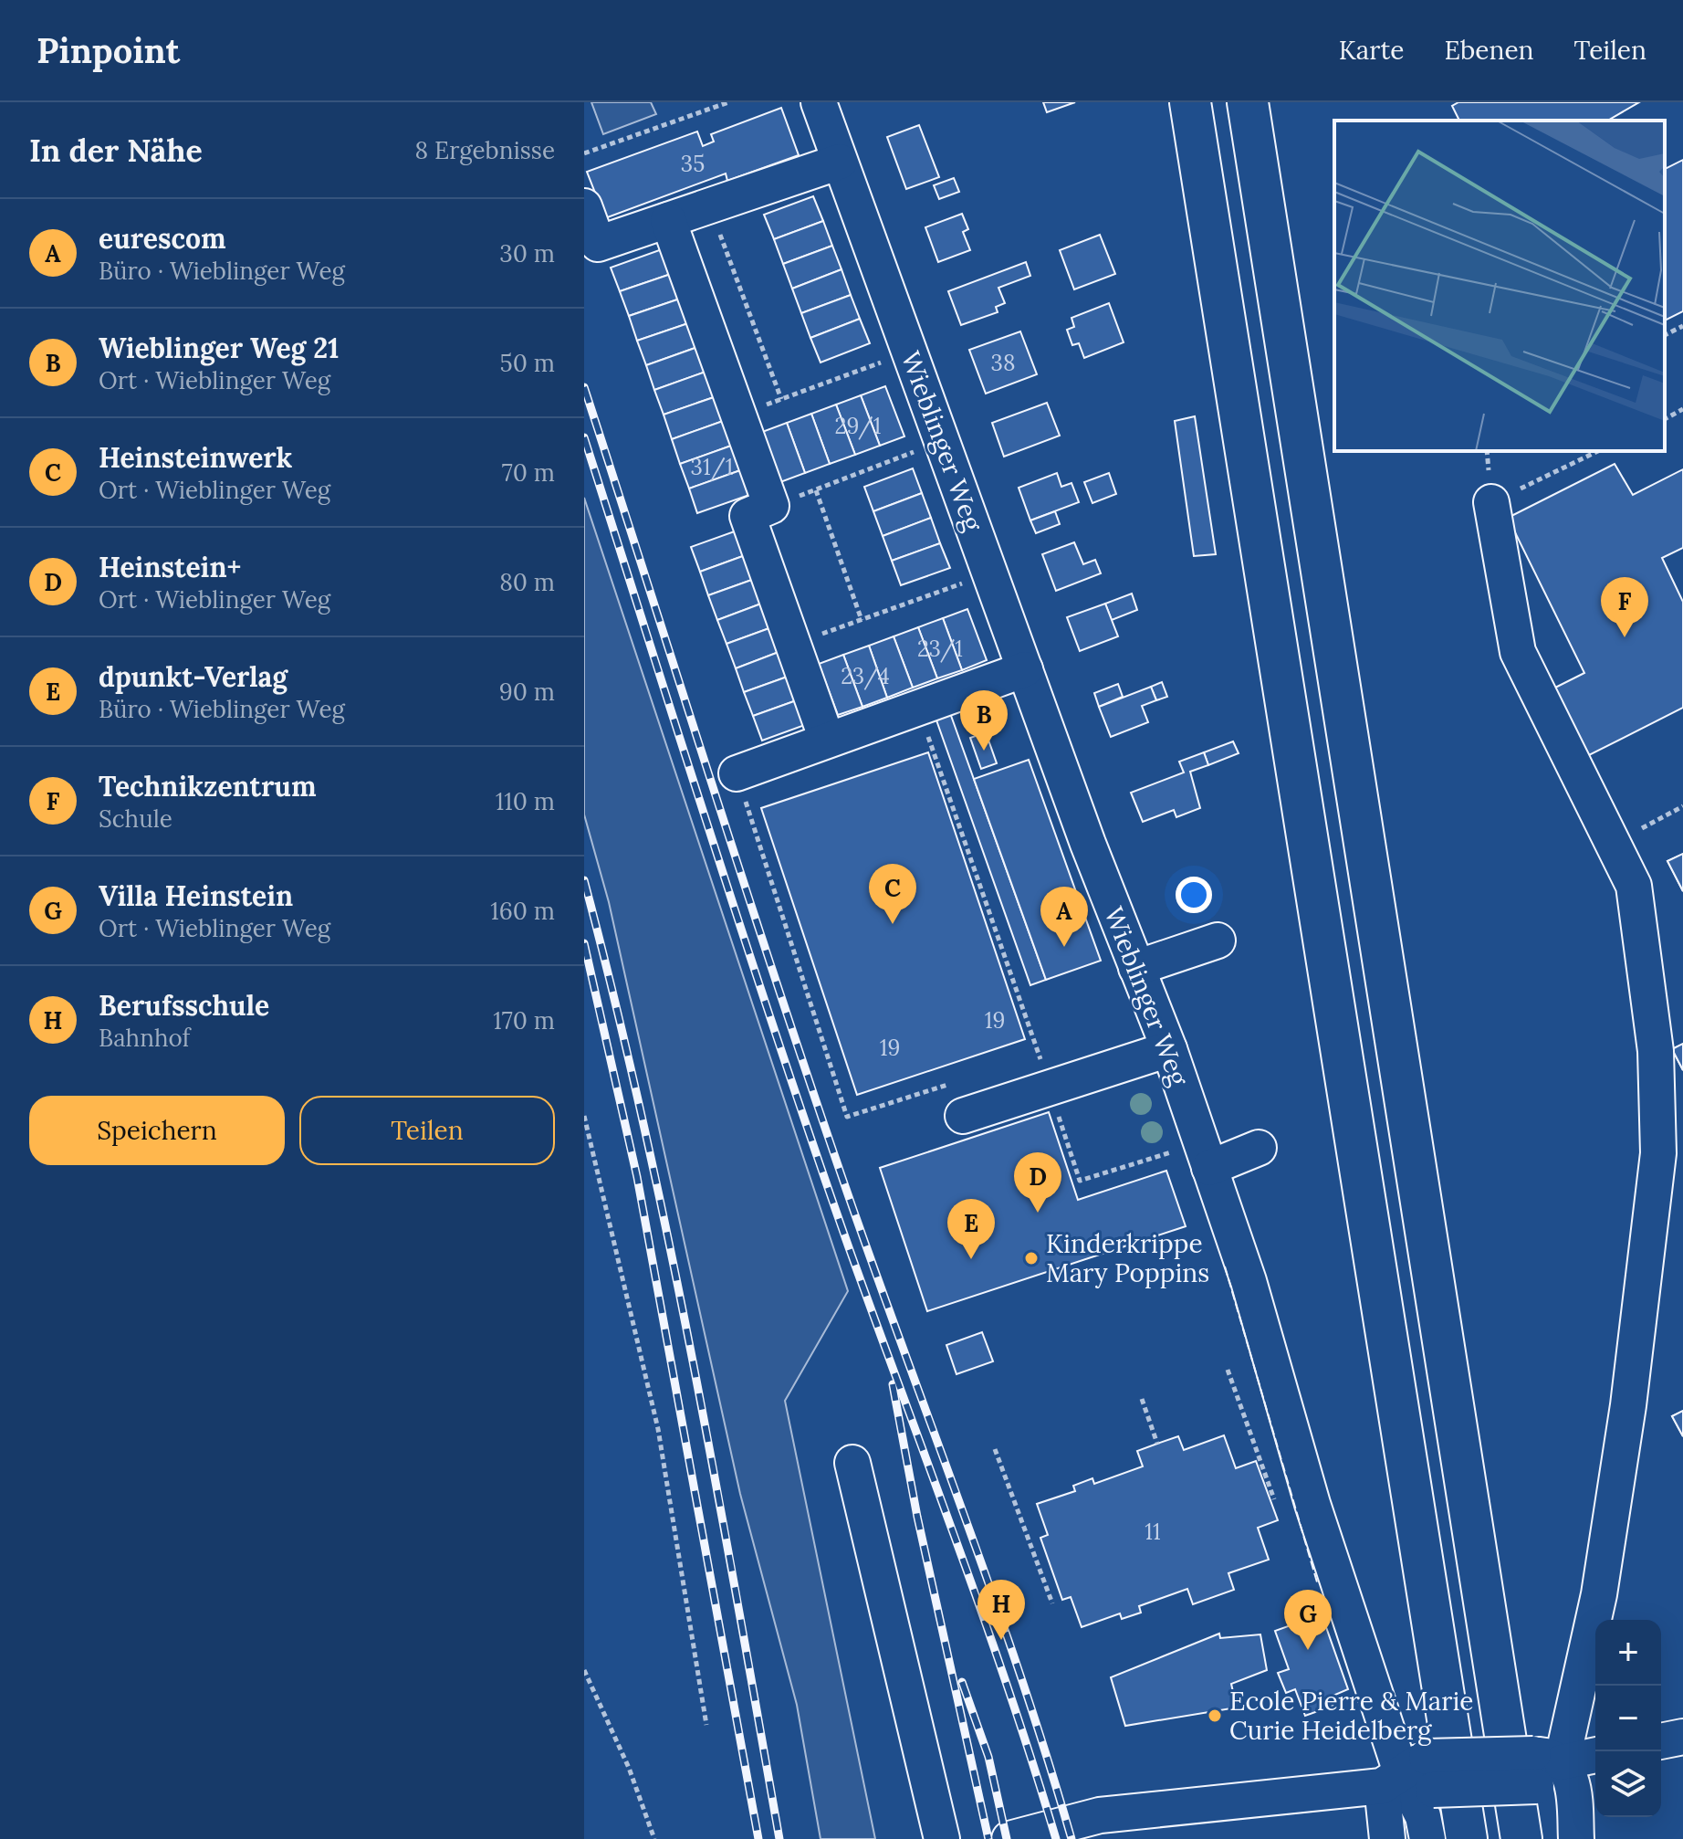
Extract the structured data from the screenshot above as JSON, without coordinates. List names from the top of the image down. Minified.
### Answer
{"streets":{"street":["Wieblinger Weg"]},"places":["Kinderkrippe Mary Poppins","Ecole Pierre & Marie Curie Heidelberg"],"house_numbers":["35","38","29/1","31/1","23/1","23/4","19","19","11"],"page":{"header":"Pinpoint","nav":["Karte","Ebenen","Teilen"],"heading":["In der Nähe","8 Ergebnisse"],"list":[{"mark":"A","name":"eurescom","note":"Büro · Wieblinger Weg","value":"30 m"},{"mark":"B","name":"Wieblinger Weg 21","note":"Ort · Wieblinger Weg","value":"50 m"},{"mark":"C","name":"Heinsteinwerk","note":"Ort · Wieblinger Weg","value":"70 m"},{"mark":"D","name":"Heinstein+","note":"Ort · Wieblinger Weg","value":"80 m"},{"mark":"E","name":"dpunkt-Verlag","note":"Büro · Wieblinger Weg","value":"90 m"},{"mark":"F","name":"Technikzentrum","note":"Schule","value":"110 m"},{"mark":"G","name":"Villa Heinstein","note":"Ort · Wieblinger Weg","value":"160 m"},{"mark":"H","name":"Berufsschule","note":"Bahnhof","value":"170 m"}],"pins":["F","B","C","A","D","E","H","G"],"buttons":["Speichern","Teilen"],"map_buttons":["+","−"]}}
